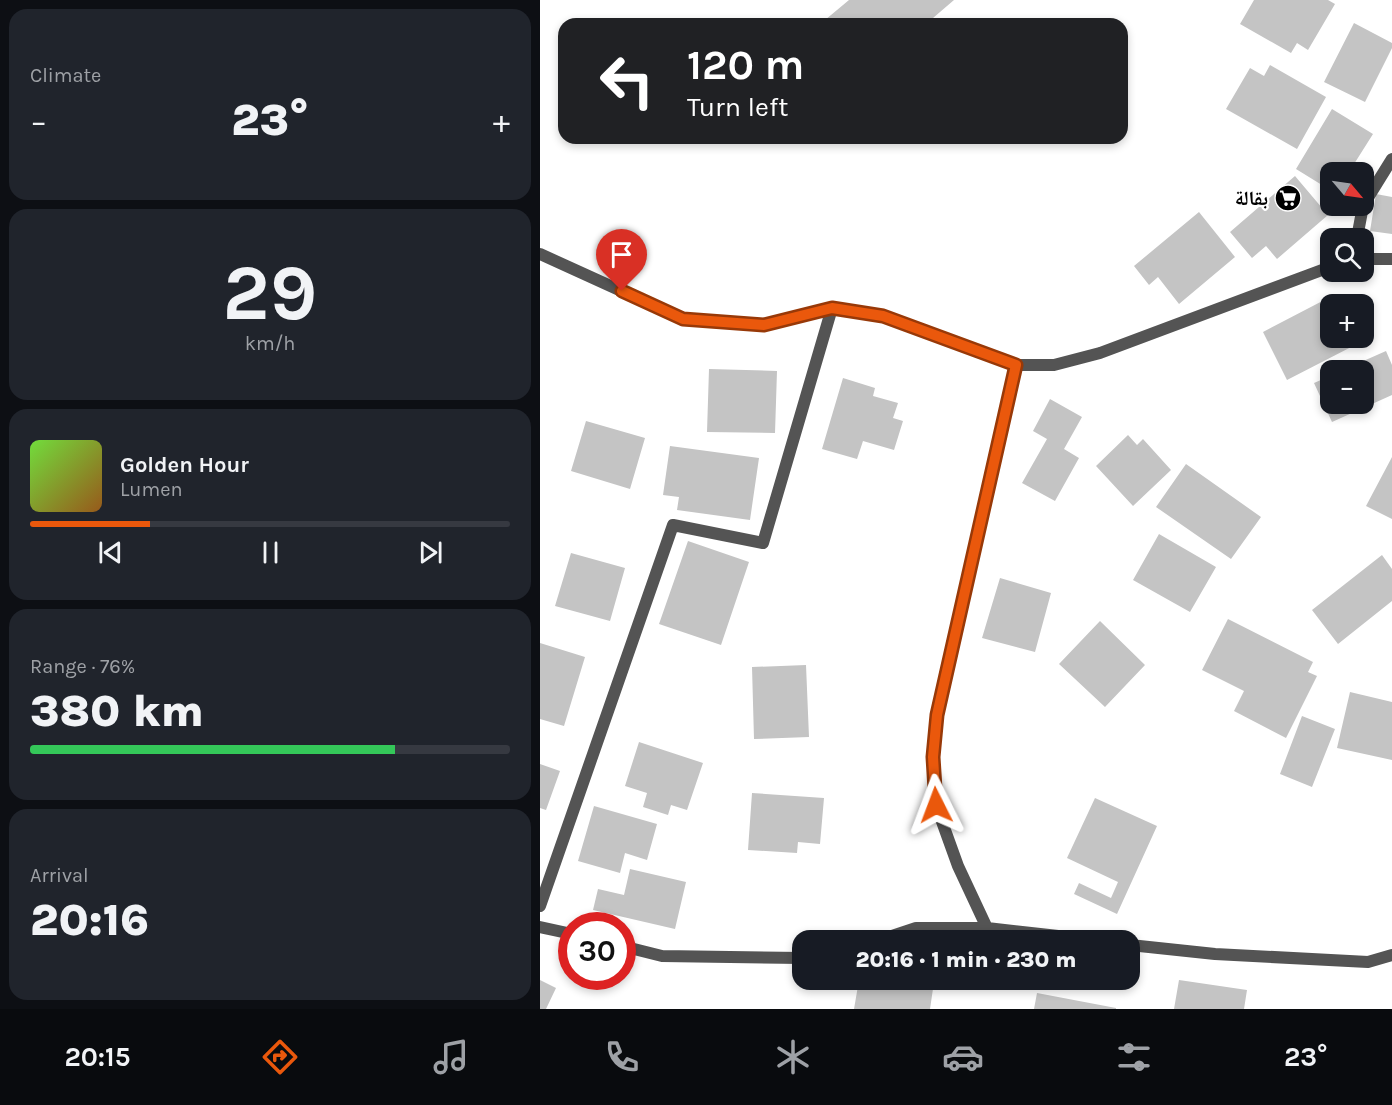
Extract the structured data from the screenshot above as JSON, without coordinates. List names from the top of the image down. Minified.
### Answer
{"places":{"supermarket":["بقالة"]},"north":"bottom right","page":{"tile":["Climate",["29","km/h"],["Range · 76%","380 km"],["Arrival","20:16"]],"turn":["120 m","Turn left"],"heat":["−","23°","+"],"map_buttons":["+","−"],"song":["Golden Hour","Lumen"],"limit":"30","trip":"20:16 · 1 min · 230 m","tabs":["20:15","23°"]}}
